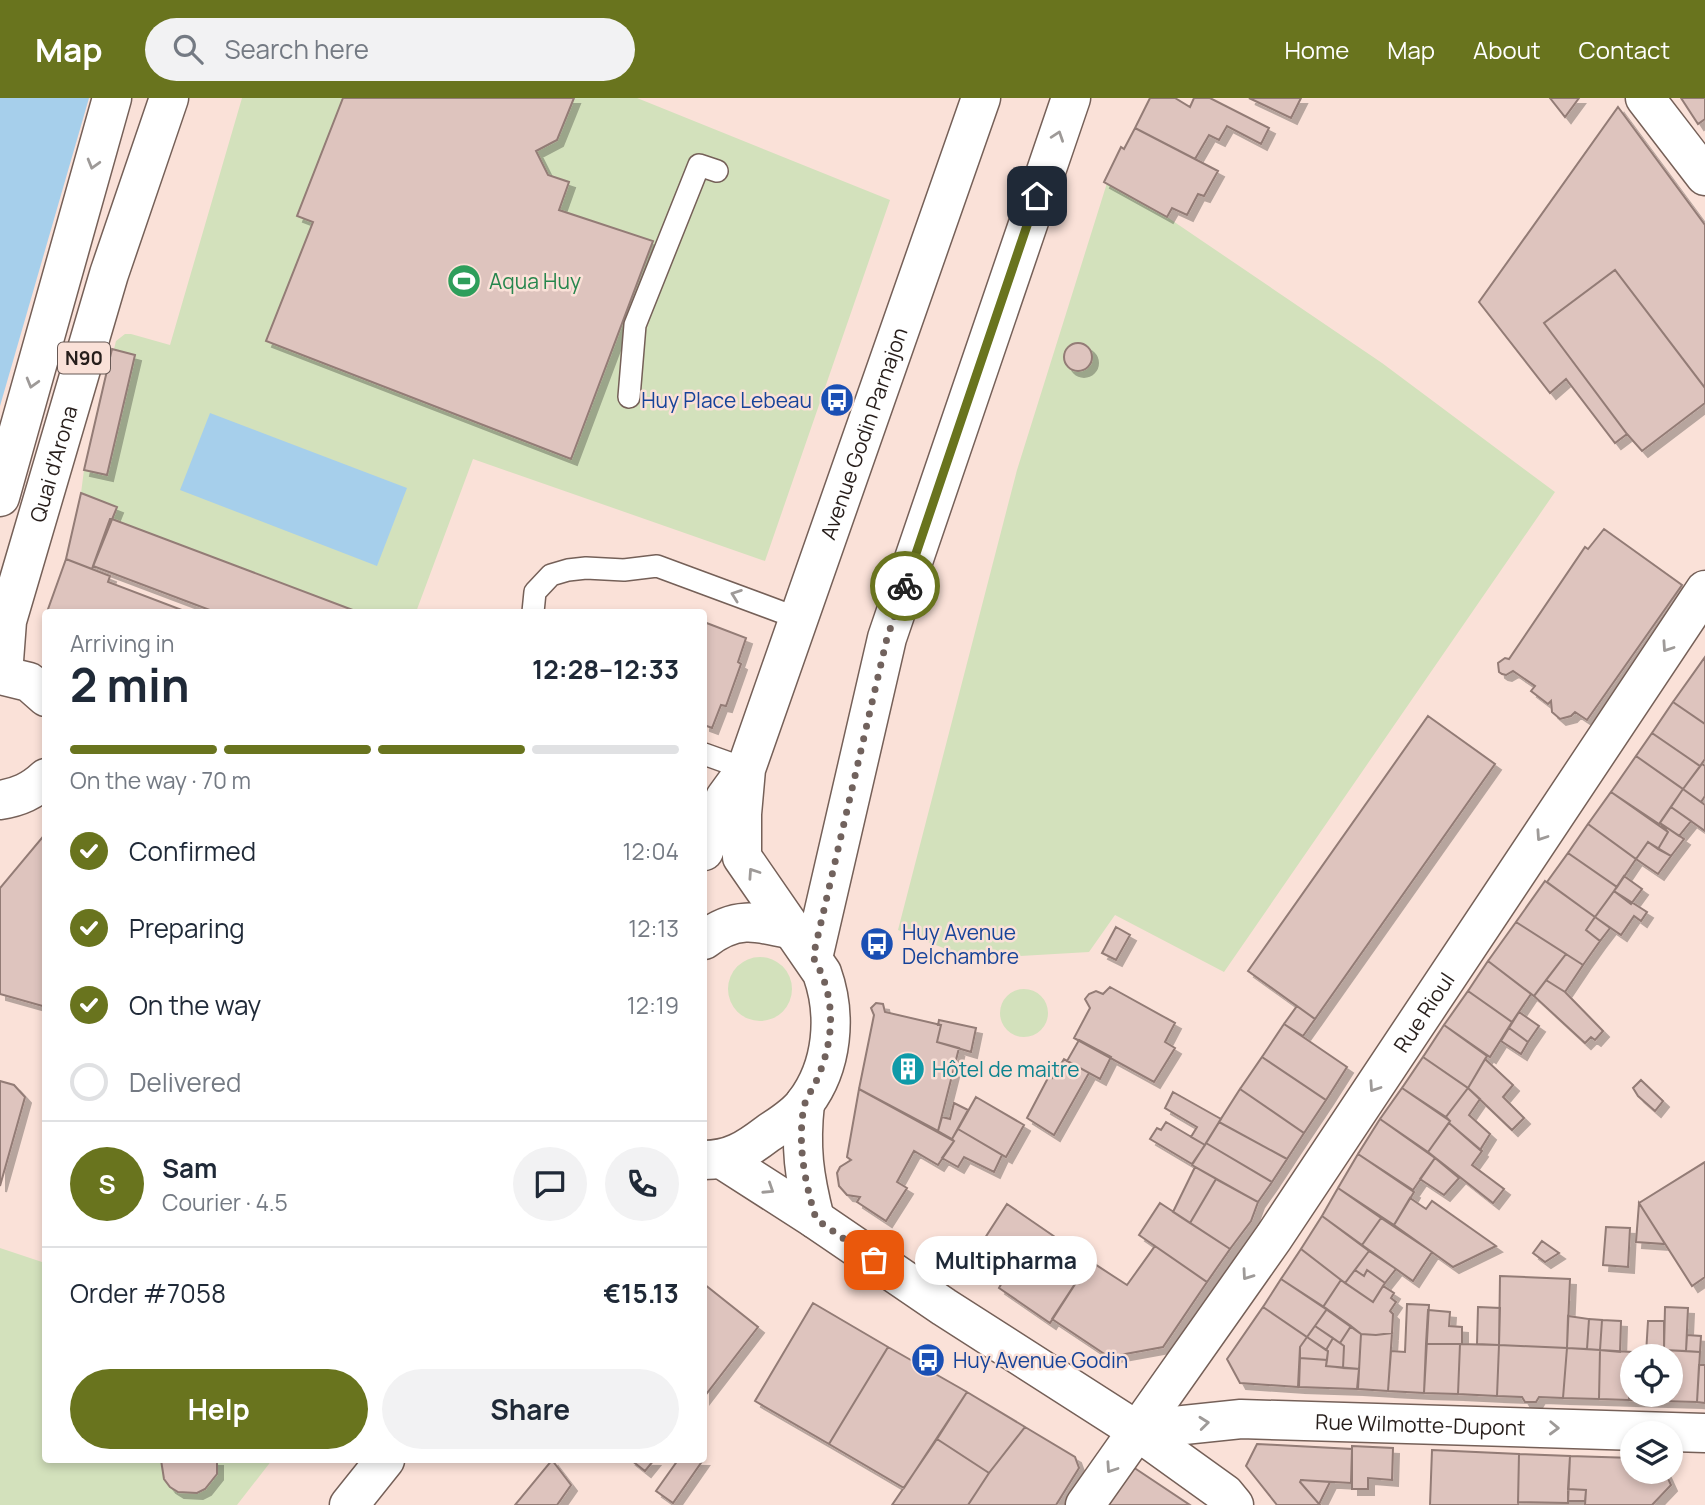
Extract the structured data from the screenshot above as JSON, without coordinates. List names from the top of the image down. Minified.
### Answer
{"streets":{"street":["N90","Avenue Godin Parnajon","Quai d'Arona","Rue Rioul","Rue Wilmotte-Dupont"]},"crossings":[["N90","Quai d'Arona"],["Rue Rioul","Rue Wilmotte-Dupont"]],"one_way":["Rue Rioul","Rue Wilmotte-Dupont"],"places":{"sports":["Aqua Huy"],"bus stop":["Huy Place Lebeau","Huy Avenue Delchambre","Huy Avenue Godin"],"building":["Hôtel de maitre"],"other":["Multipharma"]},"page":{"header":"Map","search":"Search here","nav":["Home","Map","About","Contact"],"heading":["2 min","Arriving in","12:28–12:33"],"panel":["Sam","Courier · 4.5","Order #7058","€15.13"],"bar":"On the way · 70 m","list":[["Confirmed","12:04"],["Preparing","12:13"],["On the way","12:19"],"Delivered"],"round":"S","bubble":"Multipharma","buttons":["Help","Share"]}}
